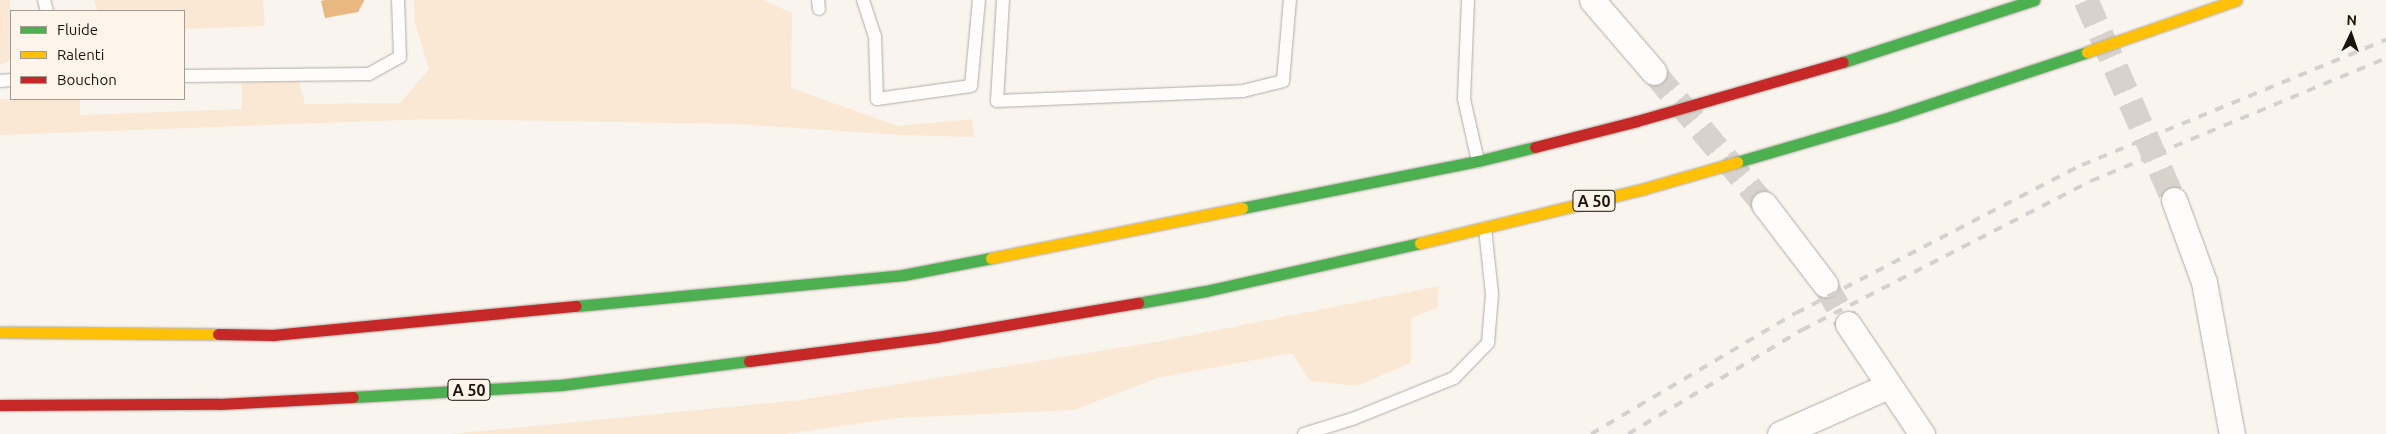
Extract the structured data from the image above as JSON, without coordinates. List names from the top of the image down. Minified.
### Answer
{"streets":{"highway":["A 50"]},"legend":["Fluide","Ralenti","Bouchon"],"north":"top"}
